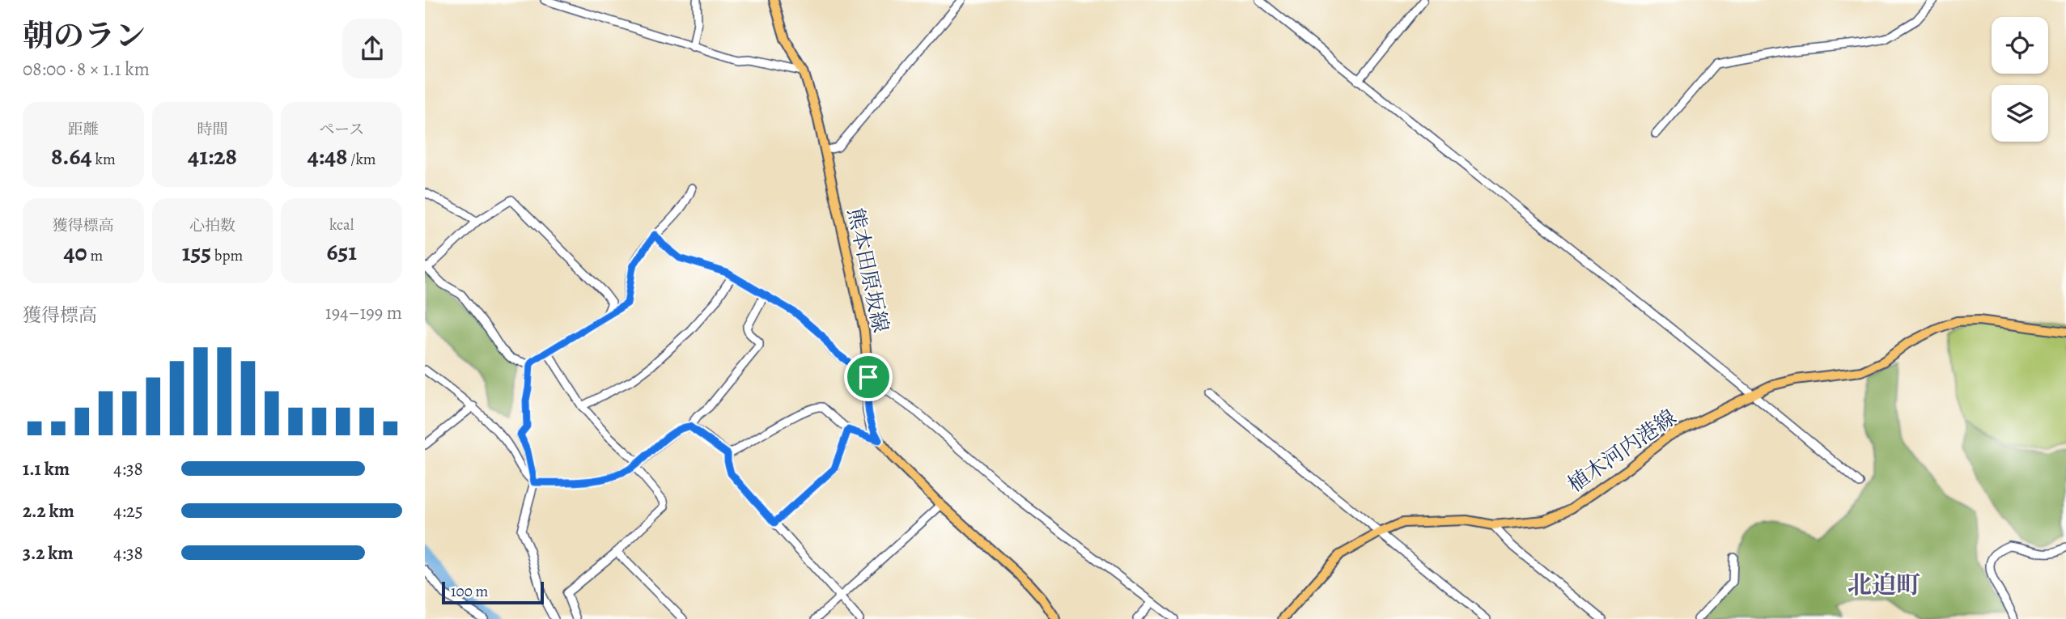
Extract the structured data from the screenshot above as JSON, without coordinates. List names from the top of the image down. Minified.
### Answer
{"streets":{"main road":["熊本田原坂線","植木河内港線"]},"districts":["北迫町"],"scale_bar":"100 m","page":{"heading":["朝のラン","08:00 · 8 × 1.1 km"],"stats":[["距離","8.64 km"],["時間","41:28"],["ペース","4:48 /km"],["獲得標高","40 m"],["心拍数","155 bpm"],["kcal","651"]],"chart":["獲得標高","194–199 m"],"list":[{"name":"1.1 km","note":"4:38"},{"name":"2.2 km","note":"4:25"},{"name":"3.2 km","note":"4:38"}],"scale":"100 m"}}
